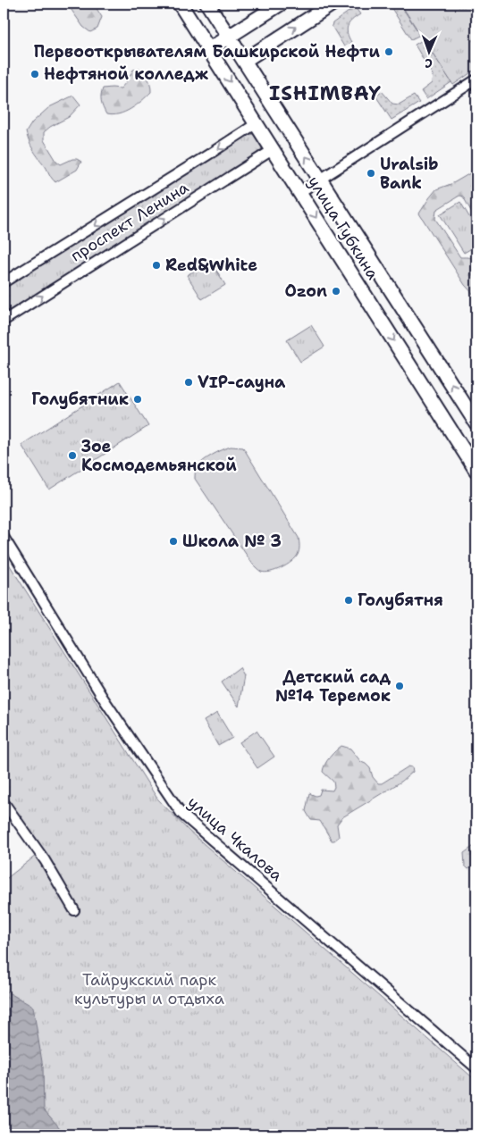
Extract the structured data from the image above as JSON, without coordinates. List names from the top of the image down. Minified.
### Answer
{"streets":{"main road":["улица Губкина"],"street":["проспект Ленина","улица Чкалова"]},"crossings":[["проспект Ленина","улица Губкина"]],"districts":["ISHIMBAY"],"parks":["Тайрукский парк культуры и отдыха"],"places":["Первооткрывателям Башкирской Нефти","Нефтяной колледж","Uralsib Bank","Red&White","Ozon","VIP-сауна","Голубятник","Зое Космодемьянской","Школа № 3","Голубятня","Детский сад №14 Теремок"],"north":"bottom"}
